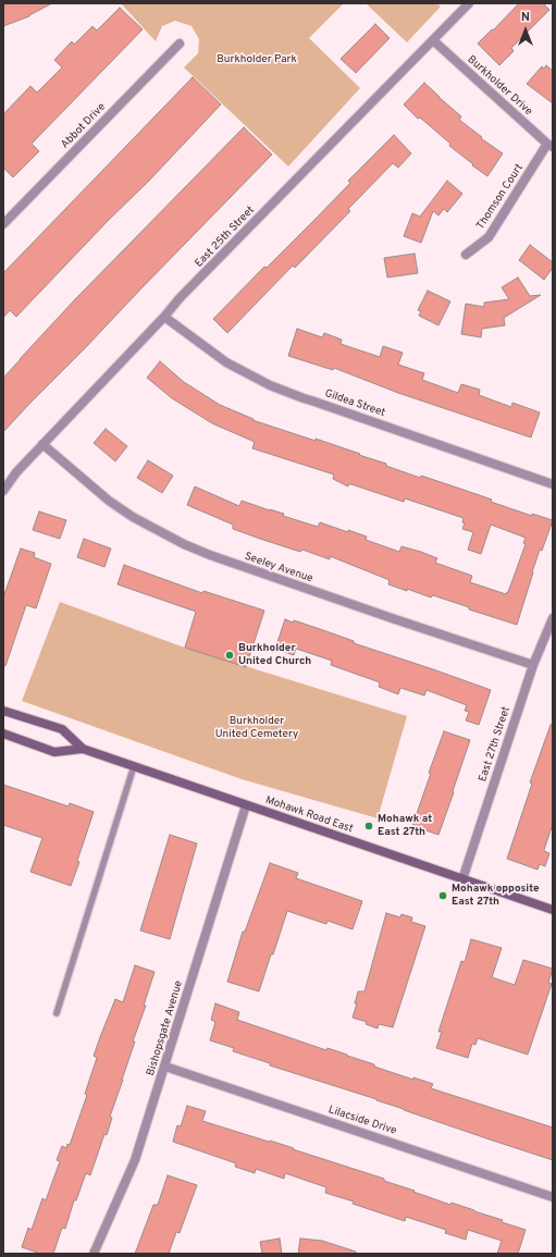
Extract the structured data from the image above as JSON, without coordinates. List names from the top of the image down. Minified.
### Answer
{"streets":{"main road":["Mohawk Road East"],"street":["Burkholder Drive","Abbot Drive","Thomson Court","East 25th Street","Gildea Street","Seeley Avenue","East 27th Street","Bishopsgate Avenue","Lilacside Drive"]},"crossings":[["Burkholder Drive","Thomson Court"],["Burkholder Drive","East 25th Street"],["East 25th Street","Gildea Street"],["East 25th Street","Seeley Avenue"],["Seeley Avenue","East 27th Street"],["East 27th Street","Mohawk Road East"],["Mohawk Road East","Bishopsgate Avenue"],["Bishopsgate Avenue","Lilacside Drive"]],"parks":["Burkholder Park","Burkholder United Cemetery"],"places":["Burkholder United Church","Mohawk at East 27th","Mohawk opposite East 27th"],"north":"top"}
